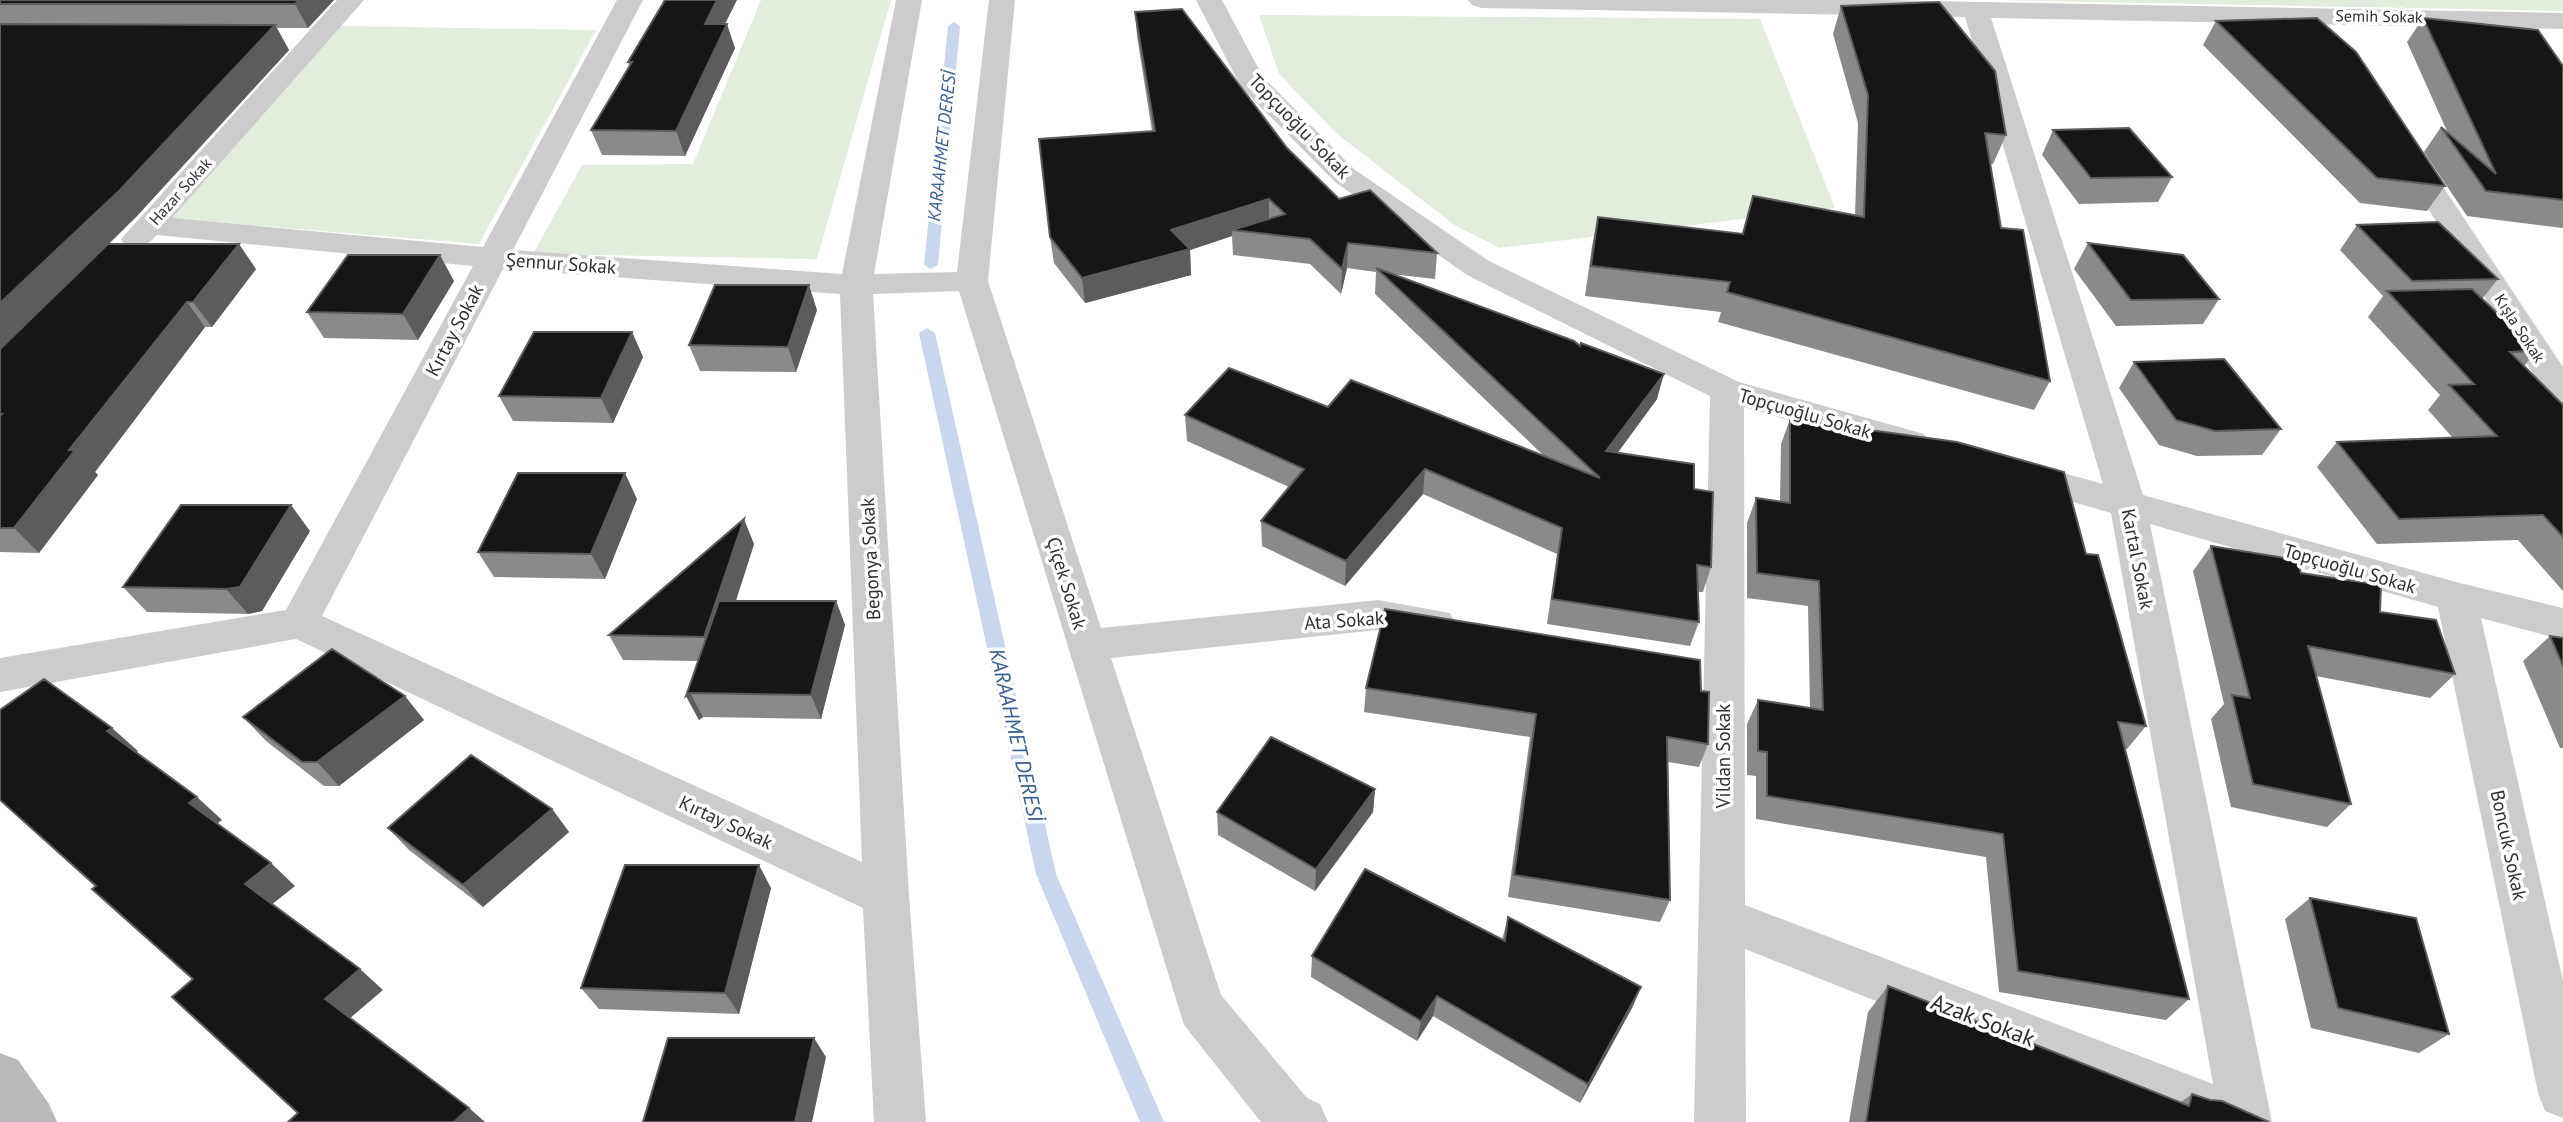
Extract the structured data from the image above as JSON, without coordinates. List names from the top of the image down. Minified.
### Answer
{"streets":{"street":["Semih Sokak","Topçuoğlu Sokak","Hazar Sokak","Şennur Sokak","Kışla Sokak","Kırtay Sokak","Begonya Sokak","Kartal Sokak","Çiçek Sokak","Ata Sokak","Vildan Sokak","Boncuk Sokak","Azak Sokak"]},"crossings":[["Semih Sokak","Kartal Sokak"],["Topçuoğlu Sokak","Kartal Sokak"],["Topçuoğlu Sokak","Vildan Sokak"],["Topçuoğlu Sokak","Boncuk Sokak"],["Hazar Sokak","Şennur Sokak"],["Şennur Sokak","Kırtay Sokak"],["Şennur Sokak","Begonya Sokak"],["Şennur Sokak","Çiçek Sokak"],["Kırtay Sokak","Begonya Sokak"],["Kartal Sokak","Azak Sokak"],["Çiçek Sokak","Ata Sokak"],["Vildan Sokak","Azak Sokak"]],"water":["KARAAHMET DERESİ"]}
